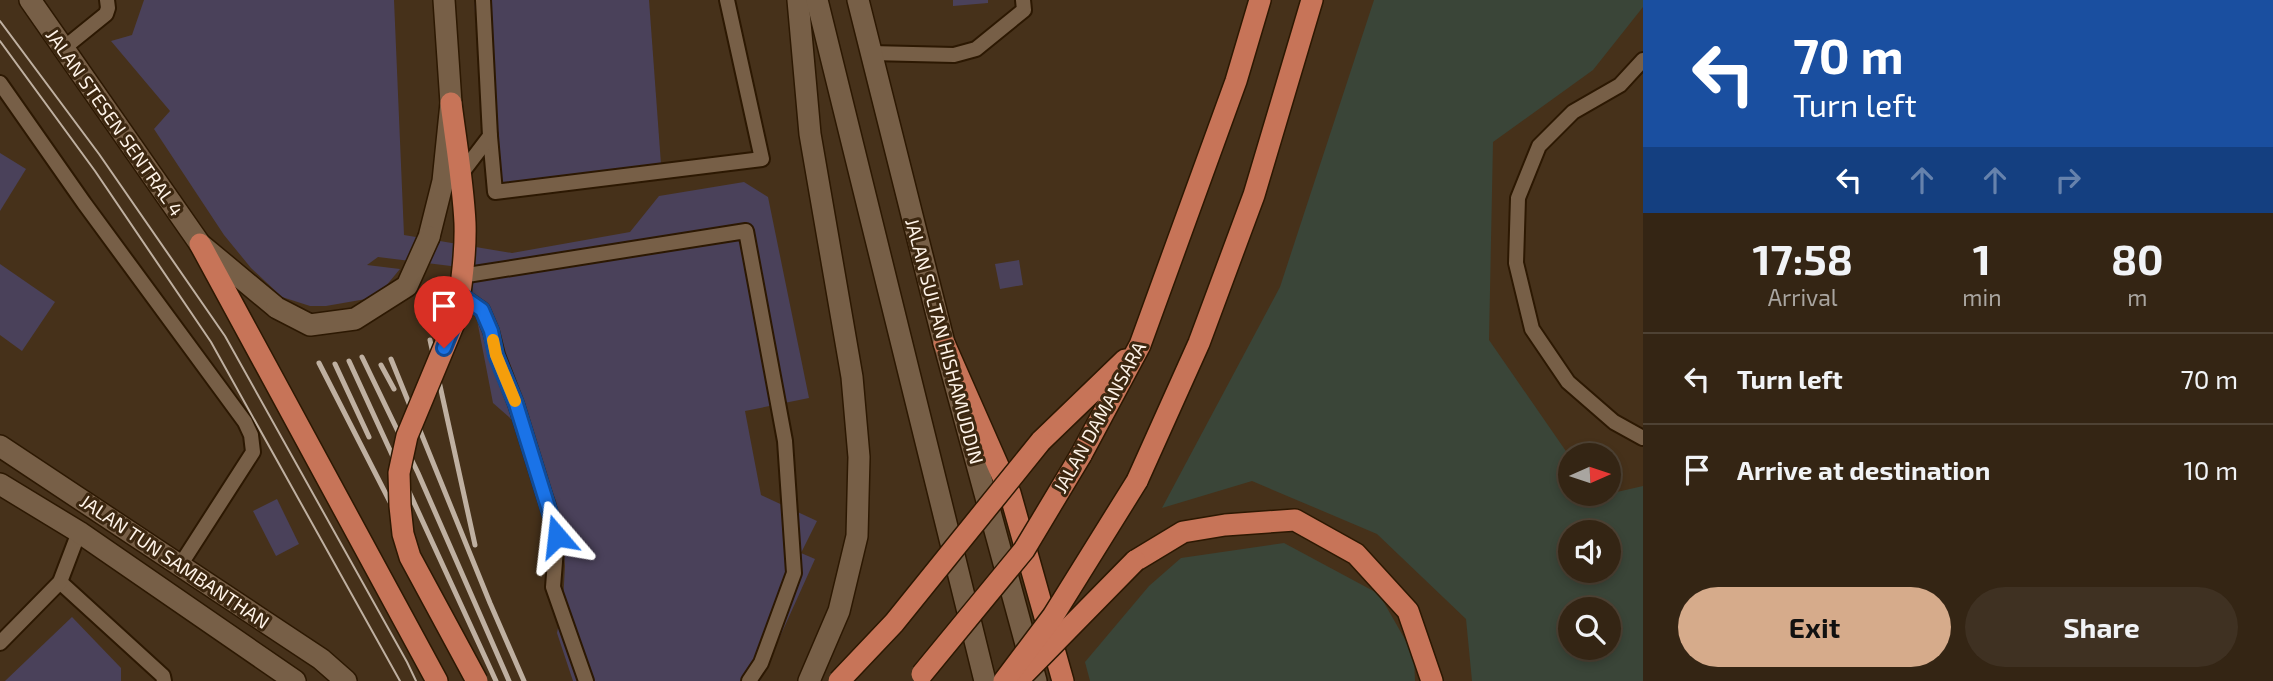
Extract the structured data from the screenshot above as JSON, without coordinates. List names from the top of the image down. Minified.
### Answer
{"streets":{"main road":["JALAN STESEN SENTRAL 4","JALAN SULTAN HISHAMUDDIN","JALAN DAMANSARA","JALAN TUN SAMBANTHAN"]},"north":"right","page":{"turn":["70 m","Turn left"],"eta":["17:58","Arrival","1","min","80","m"],"list":[{"name":"Turn left","value":"70 m"},{"name":"Arrive at destination","value":"10 m"}],"buttons":["Exit","Share"]}}
